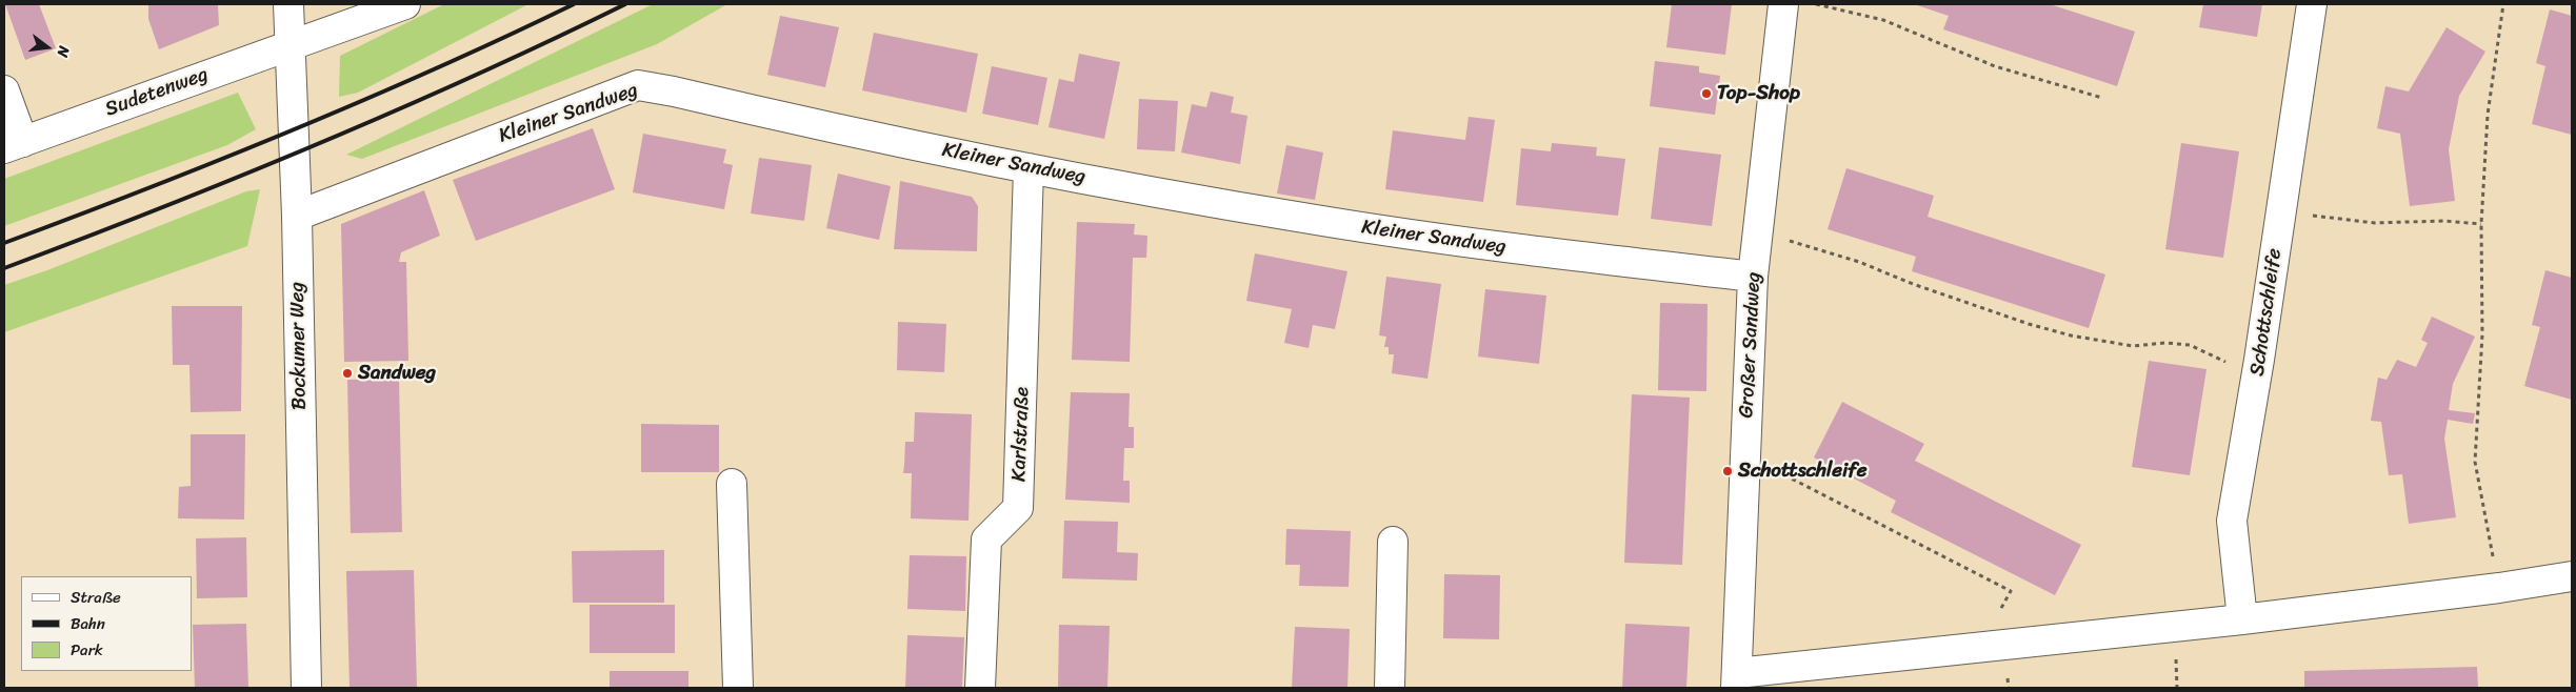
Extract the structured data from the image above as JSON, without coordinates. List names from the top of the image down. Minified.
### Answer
{"streets":{"street":["Sudetenweg","Kleiner Sandweg","Schottschleife","Großer Sandweg","Bockumer Weg","Karlstraße"]},"crossings":[["Sudetenweg","Bockumer Weg"],["Kleiner Sandweg","Großer Sandweg"],["Kleiner Sandweg","Bockumer Weg"],["Kleiner Sandweg","Karlstraße"]],"places":["Top-Shop","Sandweg","Schottschleife"],"legend":["Straße","Bahn","Park"],"north":"right"}
